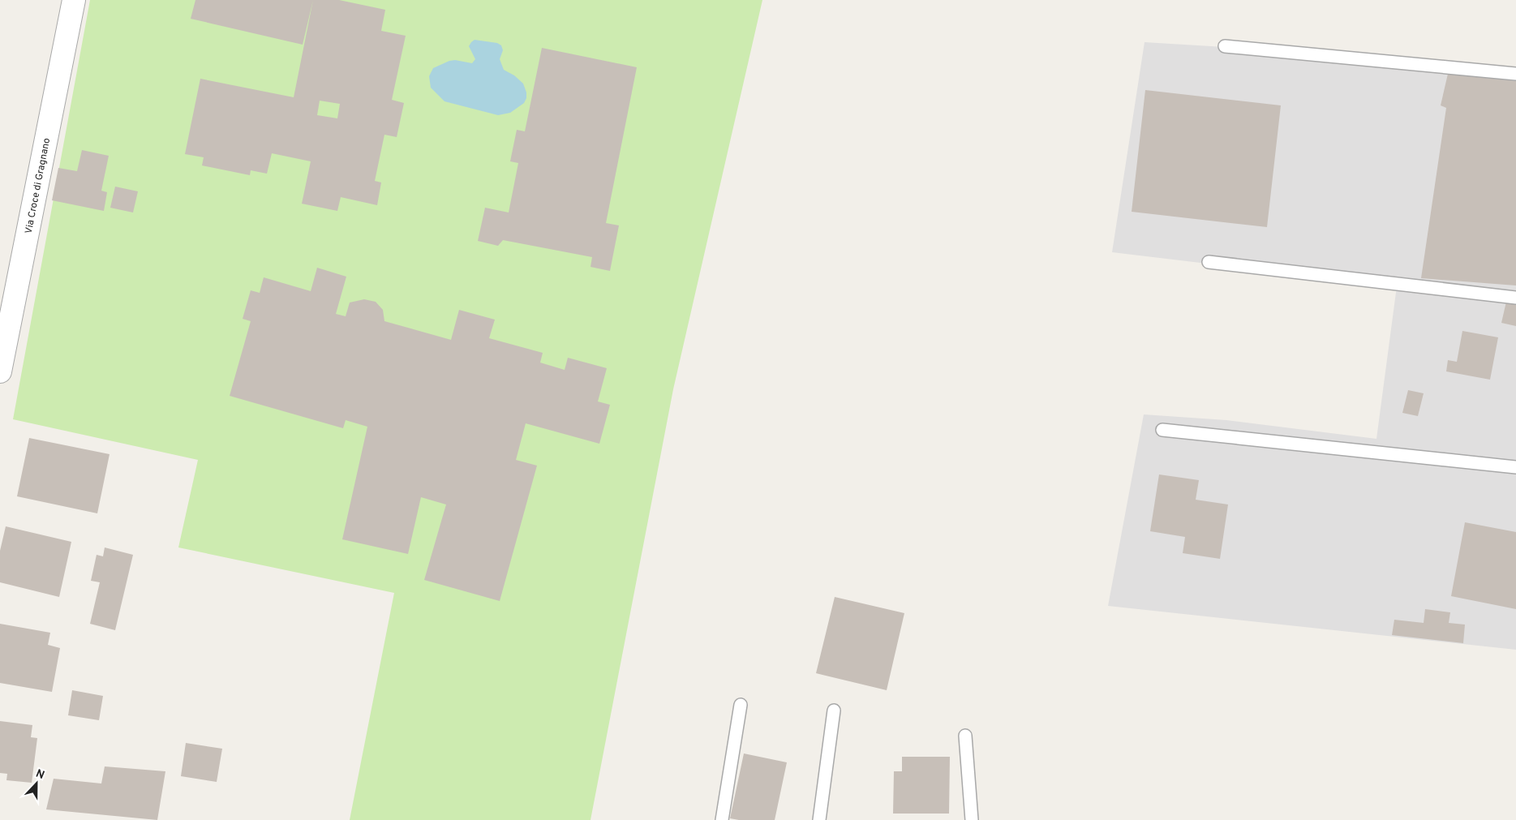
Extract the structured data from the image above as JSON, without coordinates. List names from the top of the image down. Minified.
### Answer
{"streets":{"street":["Via Croce di Gragnano"]},"north":"top"}
